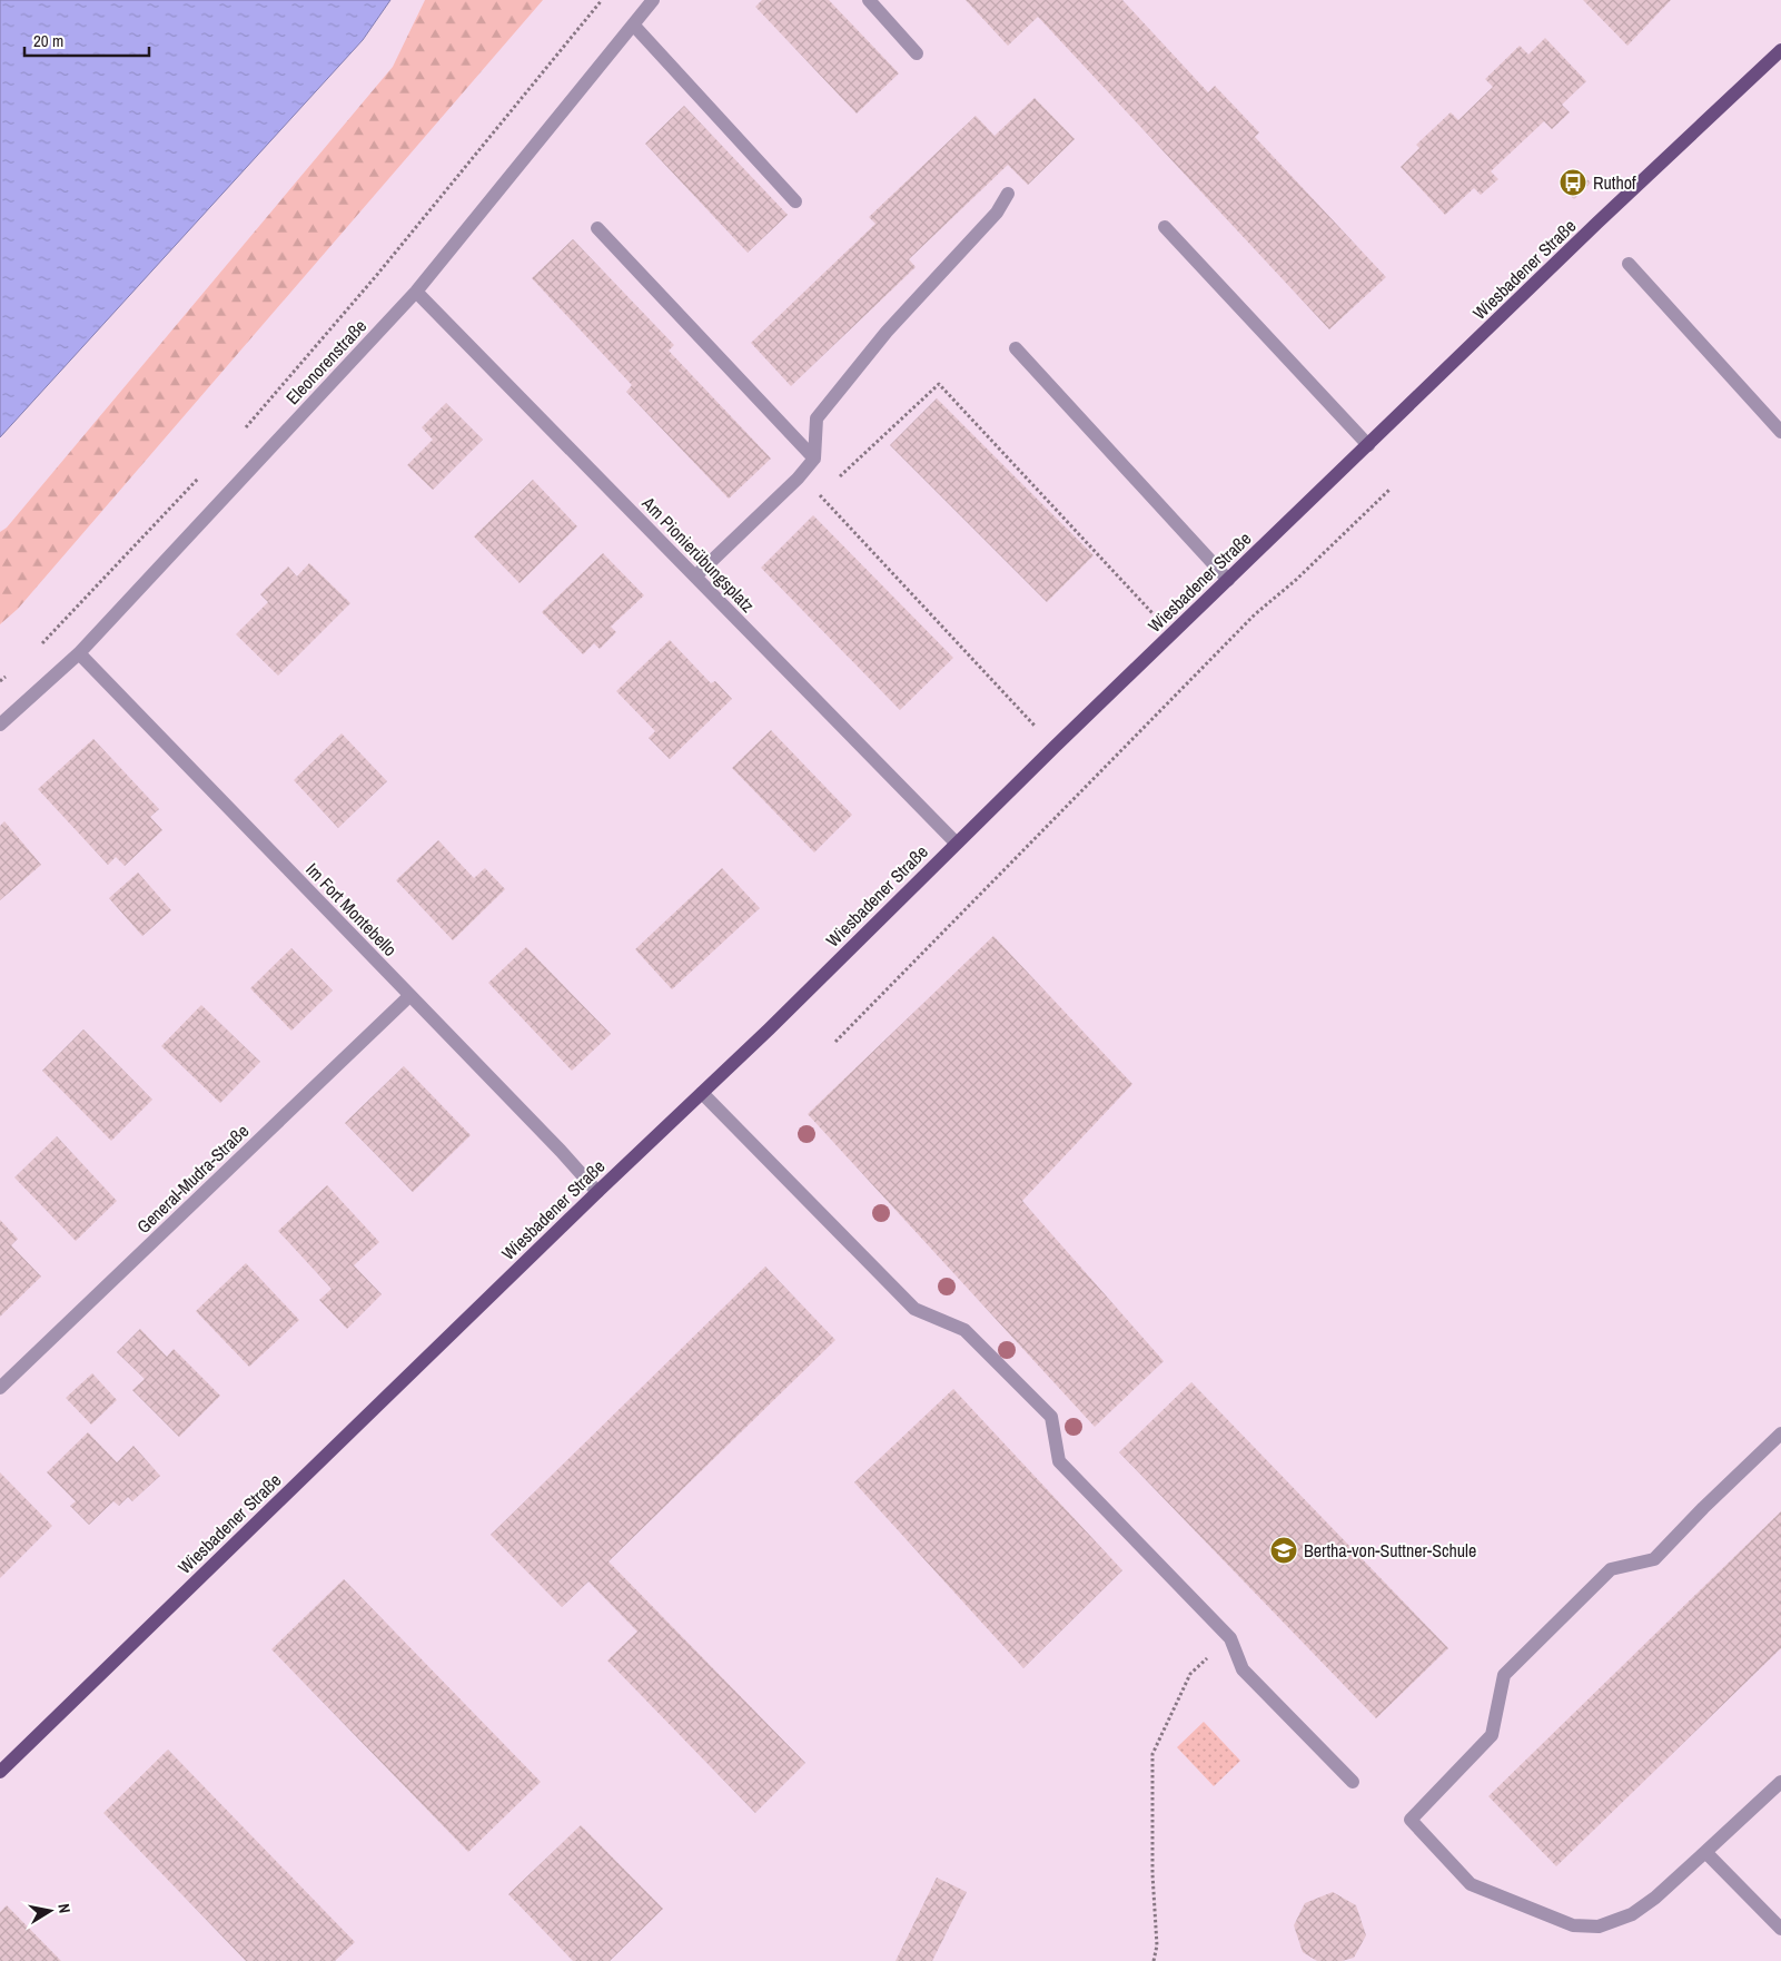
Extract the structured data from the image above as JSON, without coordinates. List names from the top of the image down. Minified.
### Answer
{"streets":{"main road":["Wiesbadener Straße"],"street":["Eleonorenstraße","Am Pionierübungsplatz","Im Fort Montebello","General-Mudra-Straße"]},"crossings":[["Wiesbadener Straße","Am Pionierübungsplatz"],["Wiesbadener Straße","Im Fort Montebello"],["Eleonorenstraße","Am Pionierübungsplatz"],["Eleonorenstraße","Im Fort Montebello"],["Im Fort Montebello","General-Mudra-Straße"]],"places":{"bus stop":["Ruthof"],"school or university":["Bertha-von-Suttner-Schule"]},"scale_bar":"20 m","north":"right"}
